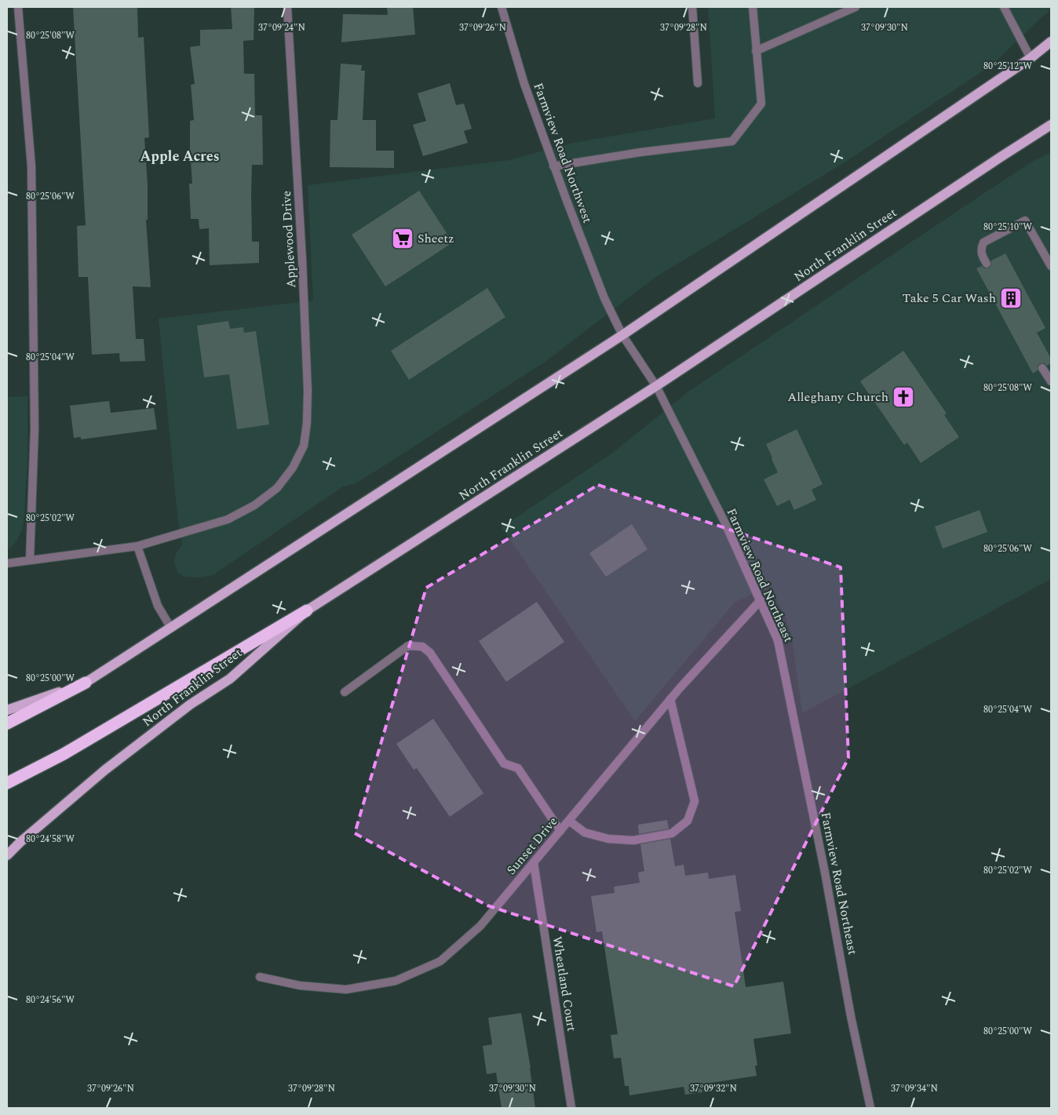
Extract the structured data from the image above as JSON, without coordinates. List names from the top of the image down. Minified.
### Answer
{"streets":{"main road":["North Franklin Street"],"street":["Farmview Road Northwest","Applewood Drive","Farmview Road Northeast","Sunset Drive","Wheatland Court"]},"crossings":[["Farmview Road Northwest","North Franklin Street"],["Farmview Road Northwest","Farmview Road Northeast"],["North Franklin Street","Farmview Road Northeast"],["Farmview Road Northeast","Sunset Drive"],["Sunset Drive","Wheatland Court"]],"districts":["Apple Acres"],"places":{"supermarket":["Sheetz"],"building":["Take 5 Car Wash"],"church":["Alleghany Church"]},"coordinates":["37°09'26\"N","37°09'28\"N","37°09'30\"N","37°09'24\"N","80°25'08\"W","80°25'12\"W","80°25'06\"W","80°25'10\"W","80°25'04\"W","80°25'02\"W","80°25'00\"W","80°24'58\"W","80°24'56\"W","37°09'32\"N","37°09'34\"N"]}
